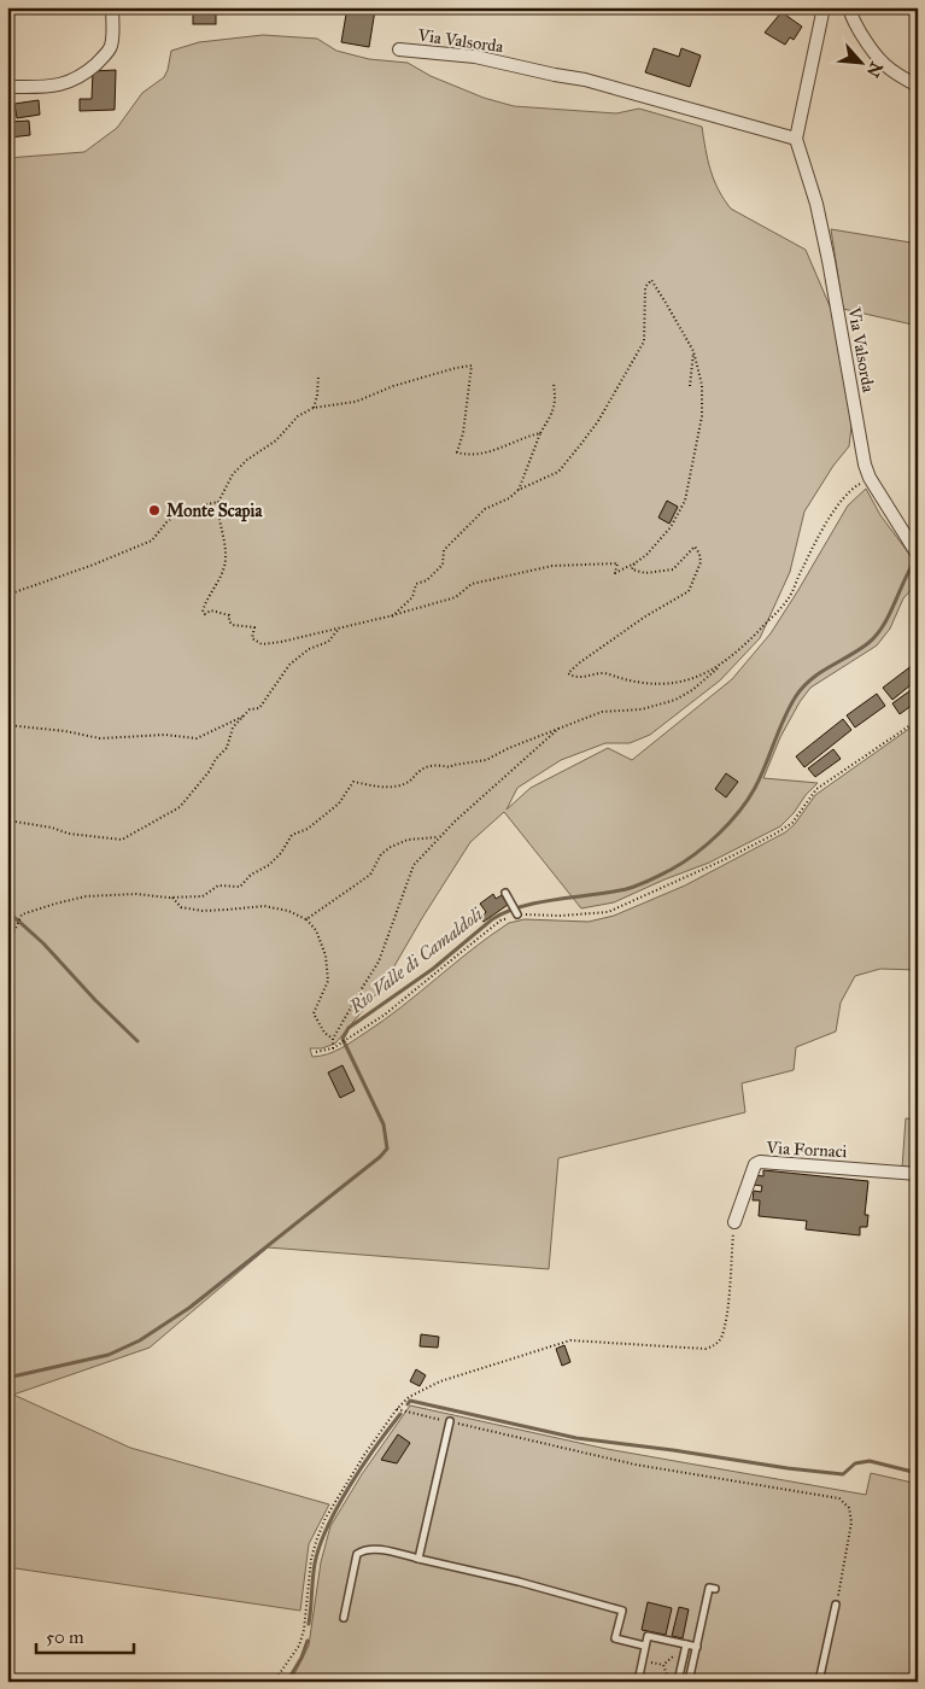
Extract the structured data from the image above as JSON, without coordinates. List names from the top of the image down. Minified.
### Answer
{"streets":{"street":["Via Valsorda","Via Fornaci"]},"water":["Rio Valle di Camaldoli"],"places":["Monte Scapia"],"scale_bar":"50 m","north":"bottom right"}
